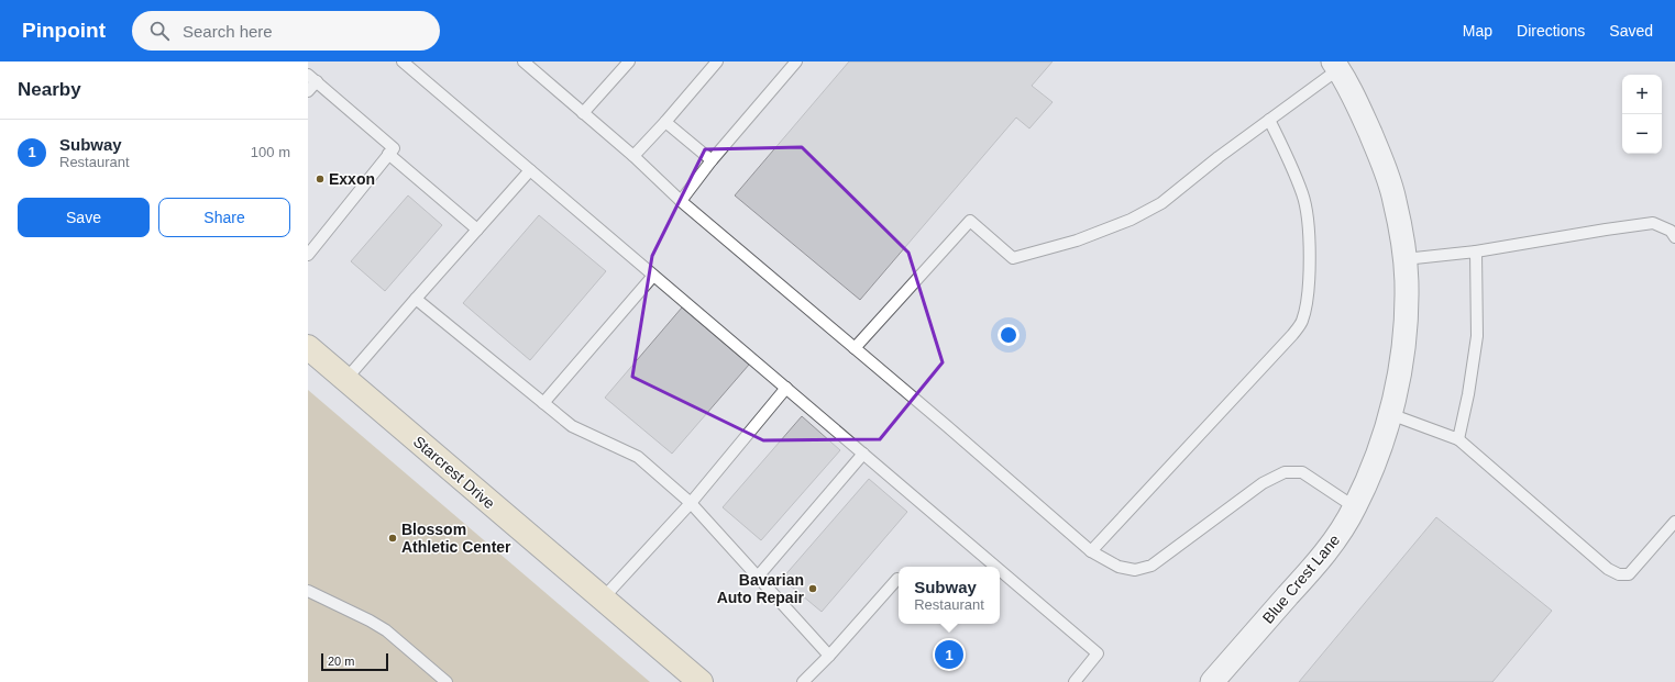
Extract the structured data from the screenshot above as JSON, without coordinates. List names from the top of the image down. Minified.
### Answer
{"streets":{"main road":["Starcrest Drive"],"street":["Blue Crest Lane"]},"places":["Exxon","Blossom Athletic Center","Bavarian Auto Repair"],"scale_bar":"20 m","page":{"header":"Pinpoint","search":"Search here","nav":["Map","Directions","Saved"],"heading":"Nearby","map_buttons":["+","−"],"list":[{"mark":"1","name":"Subway","note":"Restaurant","value":"100 m"}],"buttons":["Save","Share"],"popup":["Subway","Restaurant"],"pins":"1","scale":"20 m"}}
